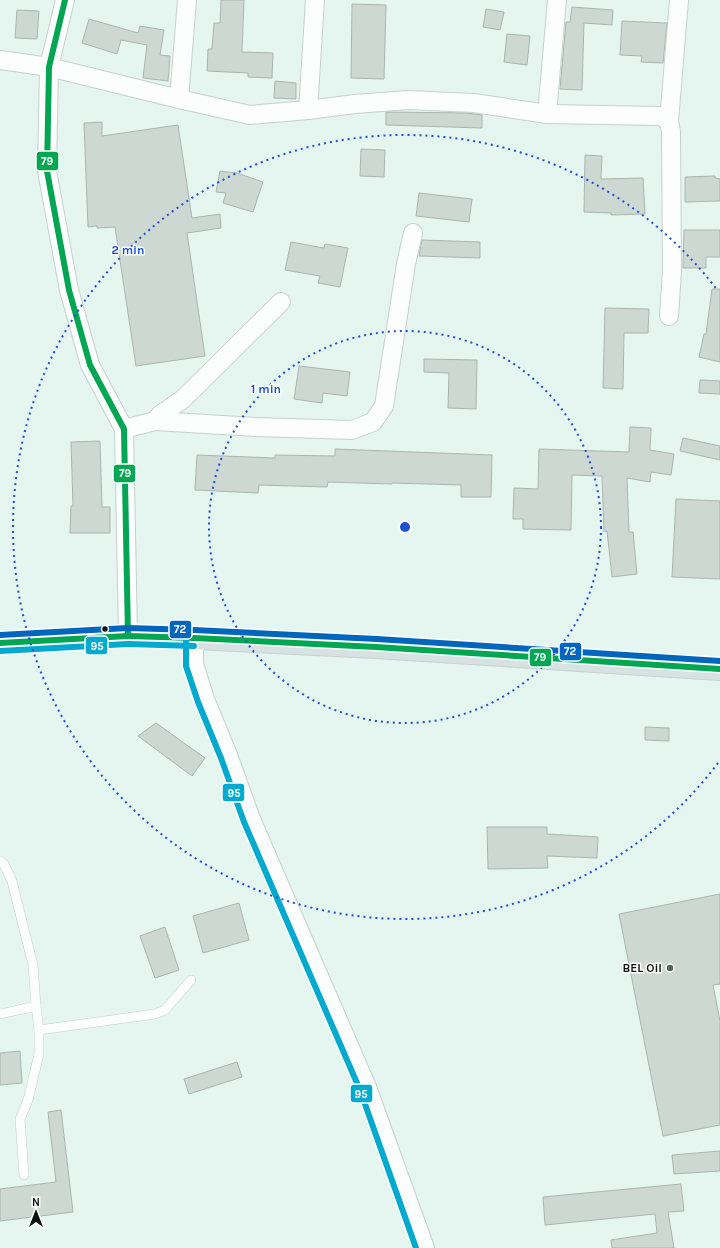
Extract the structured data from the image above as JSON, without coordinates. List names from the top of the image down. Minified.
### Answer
{"places":["BEL Oil"],"lines":["transit line 79","transit line 72","transit line 95"],"north":"top","rings":["2 min","1 min"]}
